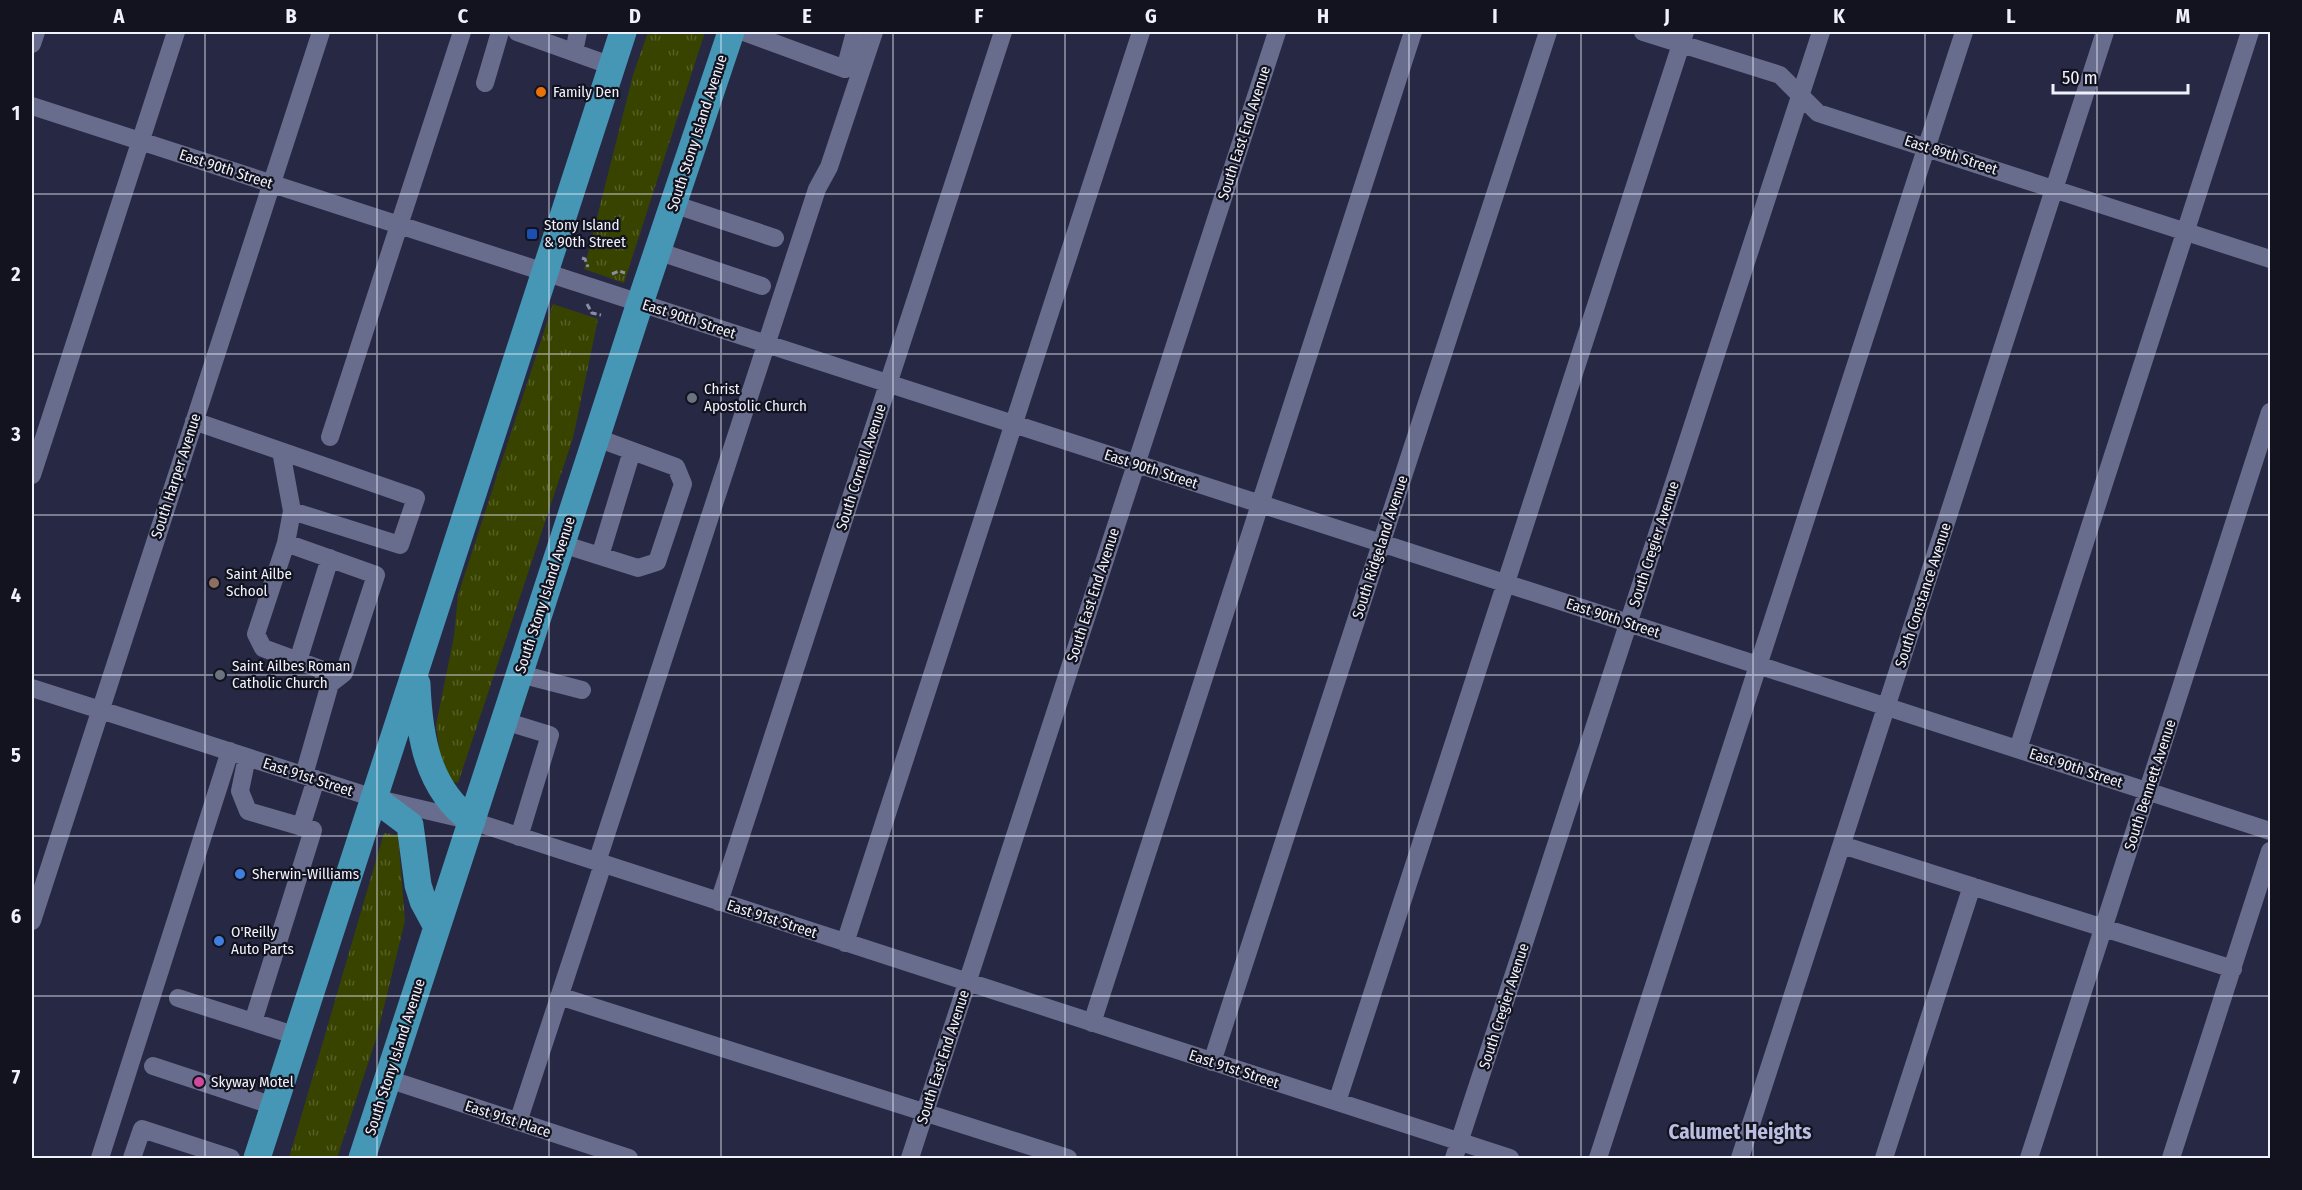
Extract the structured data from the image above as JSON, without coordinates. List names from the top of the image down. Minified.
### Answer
{"streets":{"highway":["South Stony Island Avenue"],"street":["South East End Avenue","East 89th Street","East 90th Street","South Cornell Avenue","South Harper Avenue","South Cregier Avenue","South Ridgeland Avenue","South Constance Avenue","East 91st Street","South Bennett Avenue","East 91st Place"]},"crossings":[["South Stony Island Avenue","East 90th Street"],["South Stony Island Avenue","East 91st Street"],["South Stony Island Avenue","East 91st Place"],["South East End Avenue","East 90th Street"],["South East End Avenue","East 91st Street"],["East 89th Street","South Cregier Avenue"],["East 89th Street","South Constance Avenue"],["East 90th Street","South Cornell Avenue"],["East 90th Street","South Harper Avenue"],["East 90th Street","South Cregier Avenue"],["East 90th Street","South Ridgeland Avenue"],["East 90th Street","South Constance Avenue"],["East 90th Street","South Bennett Avenue"],["South Cornell Avenue","East 91st Street"],["South Harper Avenue","East 91st Street"],["South Cregier Avenue","East 91st Street"],["South Ridgeland Avenue","East 91st Street"]],"districts":["Calumet Heights"],"places":{"other":["Family Den","Christ Apostolic Church","Saint Ailbe School","Saint Ailbes Roman Catholic Church","Sherwin-Williams","O'Reilly Auto Parts","Skyway Motel"],"transit":["Stony Island & 90th Street"]},"scale_bar":"50 m","grid":{"columns":["A","B","C","D","E","F","G","H","I","J","K","L","M"],"rows":["1","2","3","4","5","6","7"]}}
